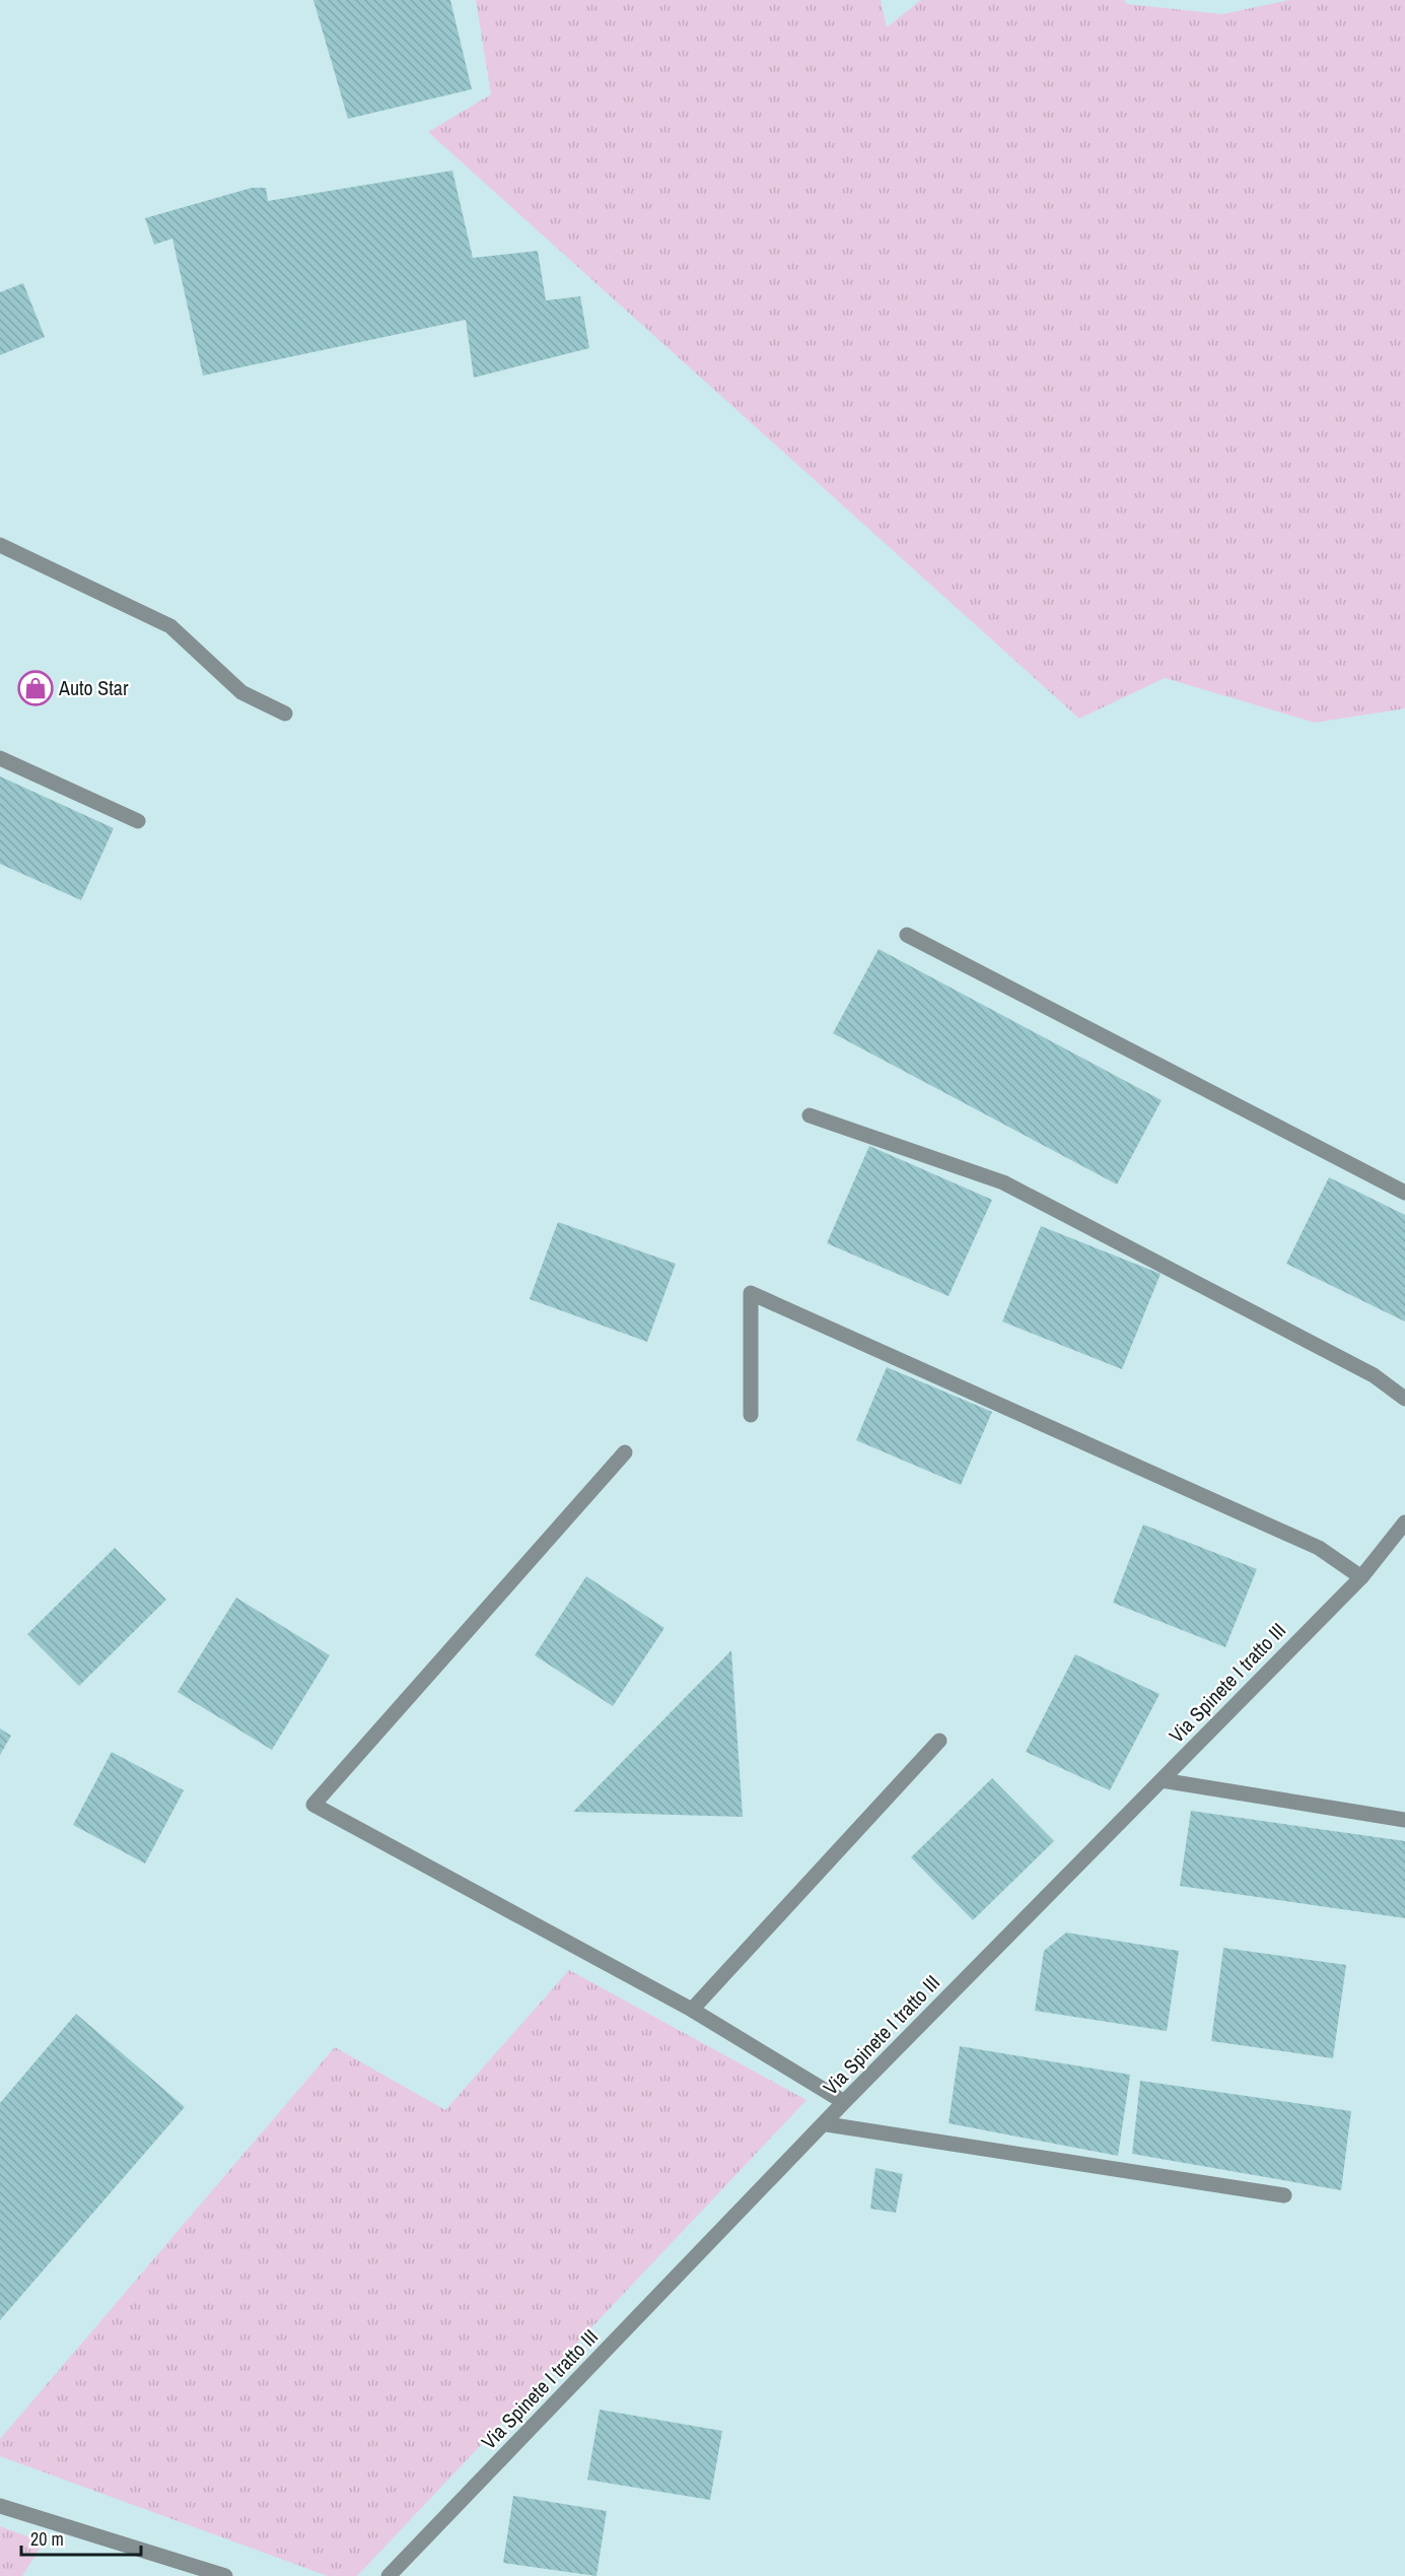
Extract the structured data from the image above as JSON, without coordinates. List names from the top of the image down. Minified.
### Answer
{"streets":{"street":["Via Spinete I tratto III"]},"places":{"shop":["Auto Star"]},"scale_bar":"20 m"}
